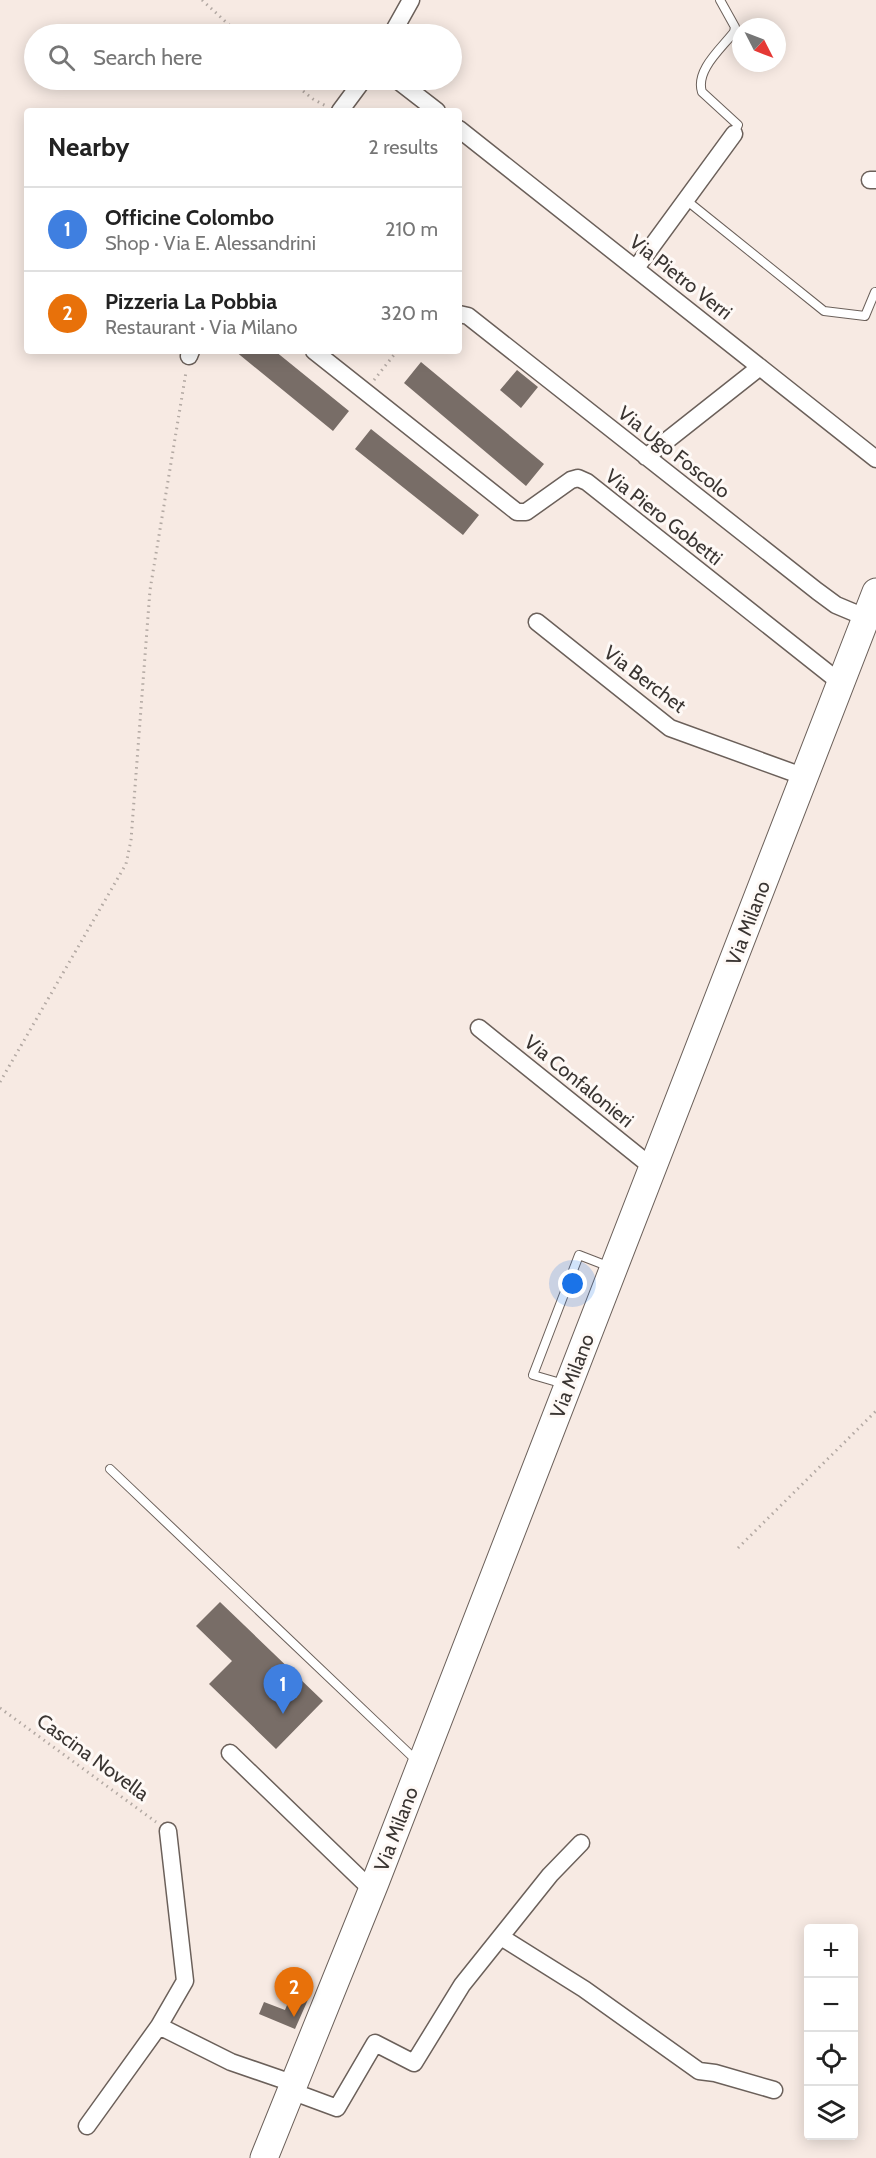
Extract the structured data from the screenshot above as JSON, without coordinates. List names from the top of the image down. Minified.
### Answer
{"streets":{"main road":["Via Milano"],"street":["Via Pietro Verri","Via Ugo Foscolo","Via Piero Gobetti","Via Berchet","Via Confalonieri"],"path":["Cascina Novella"]},"crossings":[["Via Ugo Foscolo","Via Milano"],["Via Piero Gobetti","Via Milano"],["Via Berchet","Via Milano"],["Via Milano","Via Confalonieri"]],"north":"bottom right","page":{"search":"Search here","heading":["Nearby","2 results"],"list":[{"mark":"1","name":"Officine Colombo","note":"Shop · Via E. Alessandrini","value":"210 m"},{"mark":"2","name":"Pizzeria La Pobbia","note":"Restaurant · Via Milano","value":"320 m"}],"pins":["1","2"],"map_buttons":["+","−"]}}
